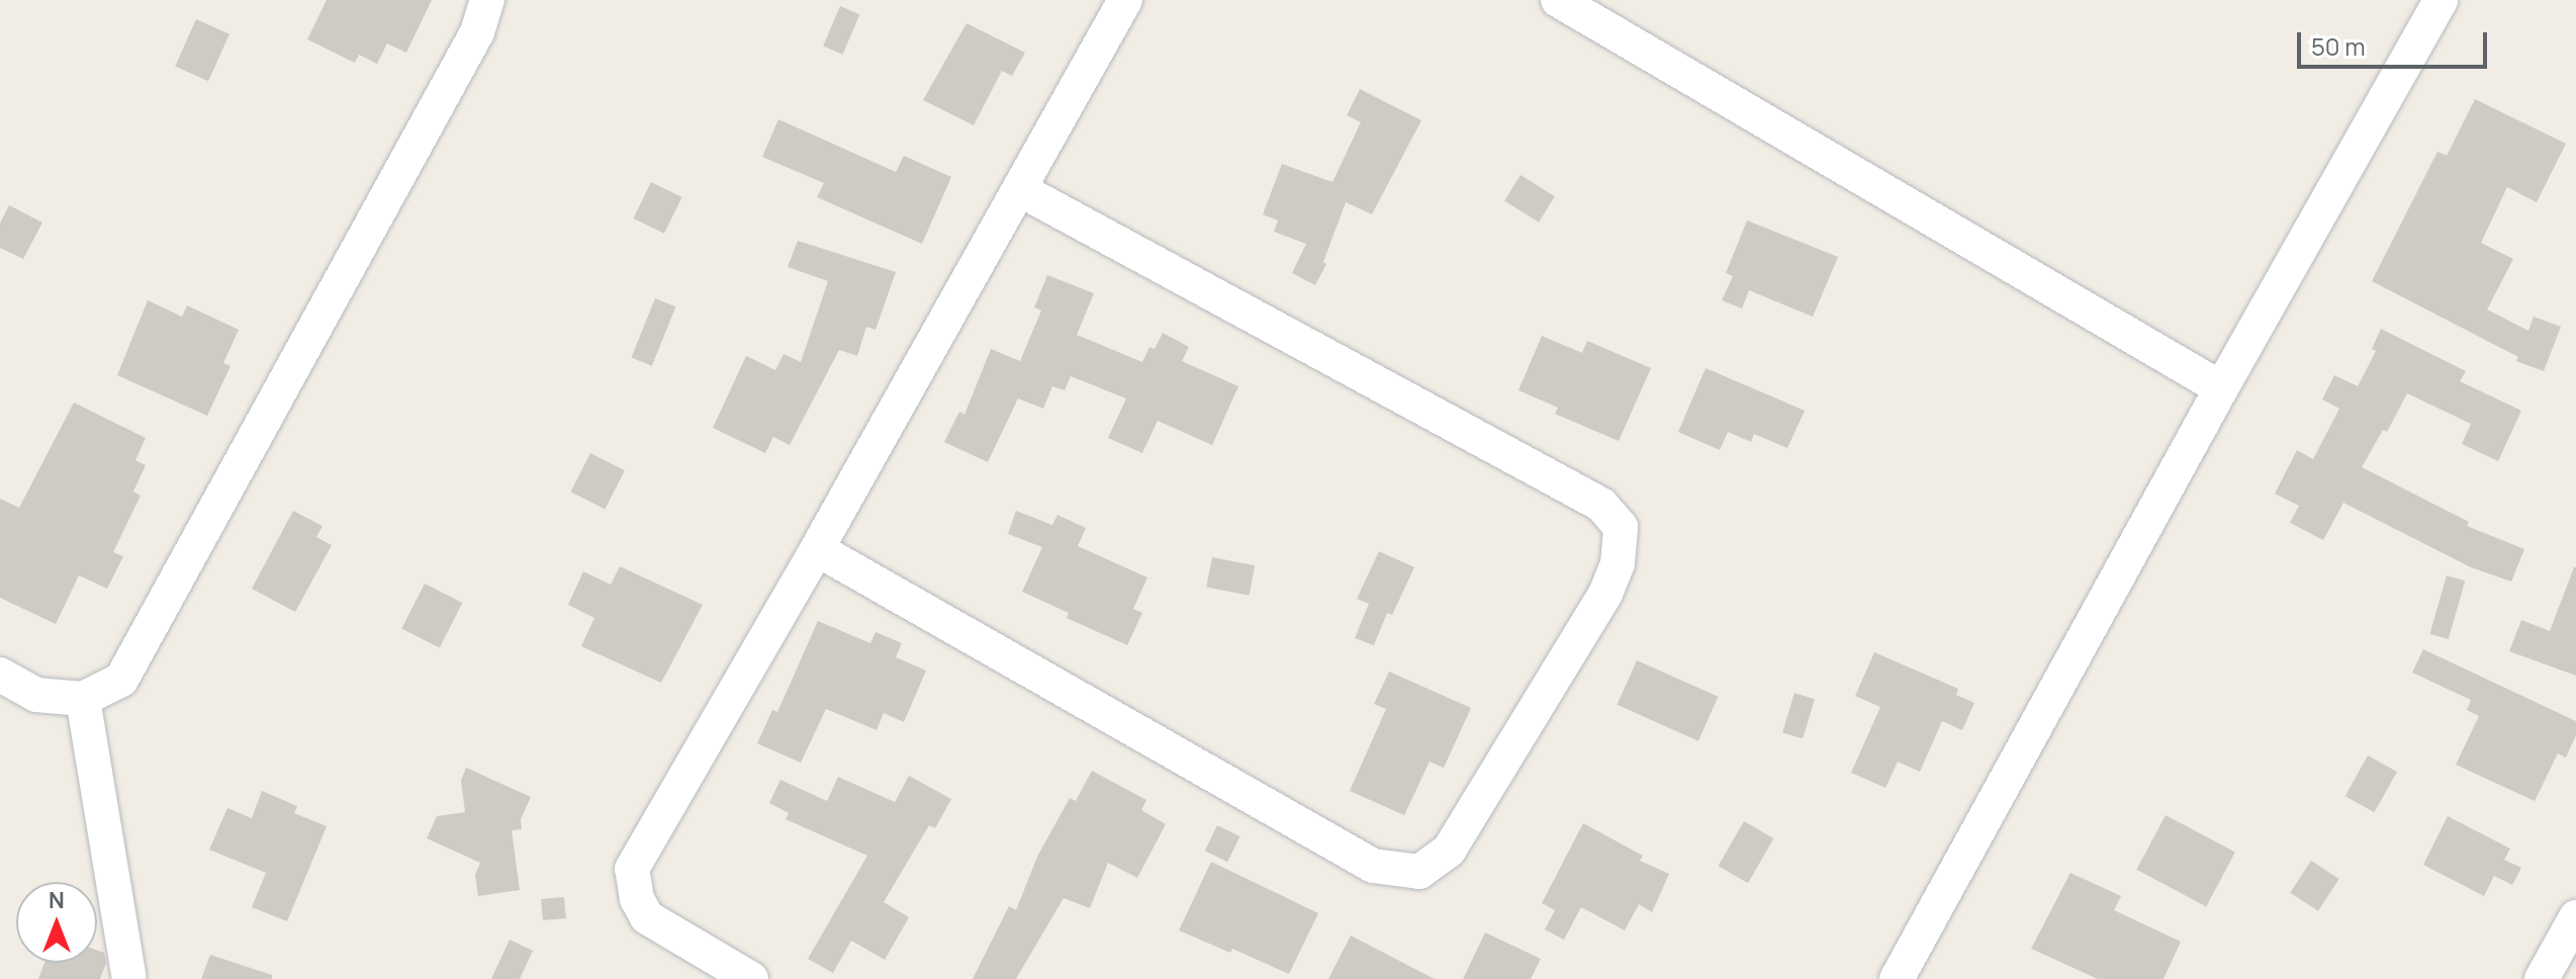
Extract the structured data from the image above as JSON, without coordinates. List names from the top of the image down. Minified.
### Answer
{"scale_bar":"50 m","north":"top"}
